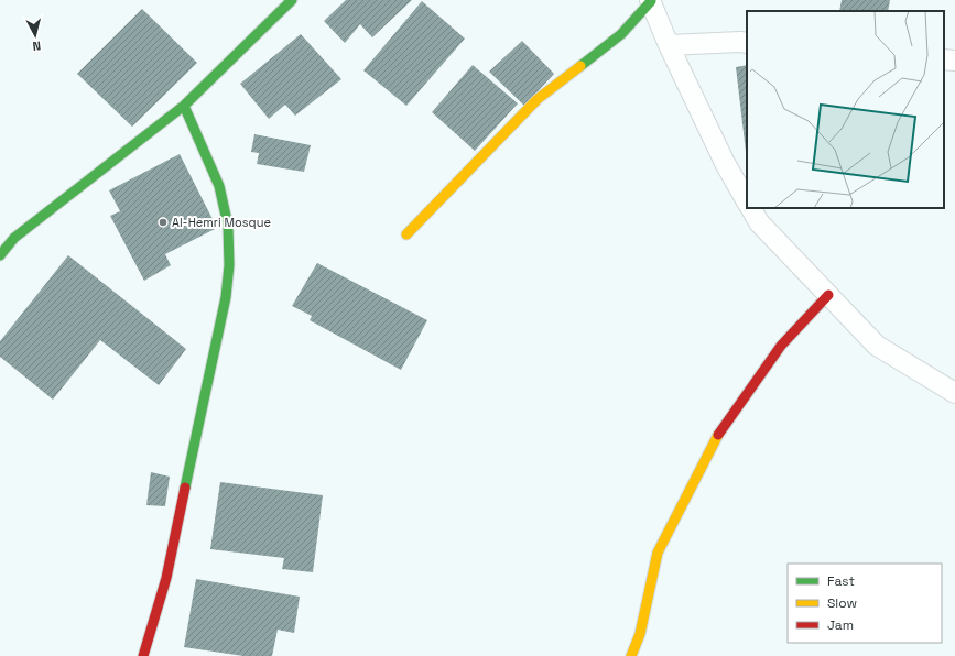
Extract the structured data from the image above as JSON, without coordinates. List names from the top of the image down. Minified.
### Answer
{"places":["Al-Hemri Mosque"],"legend":["Fast","Slow","Jam"],"north":"bottom"}
